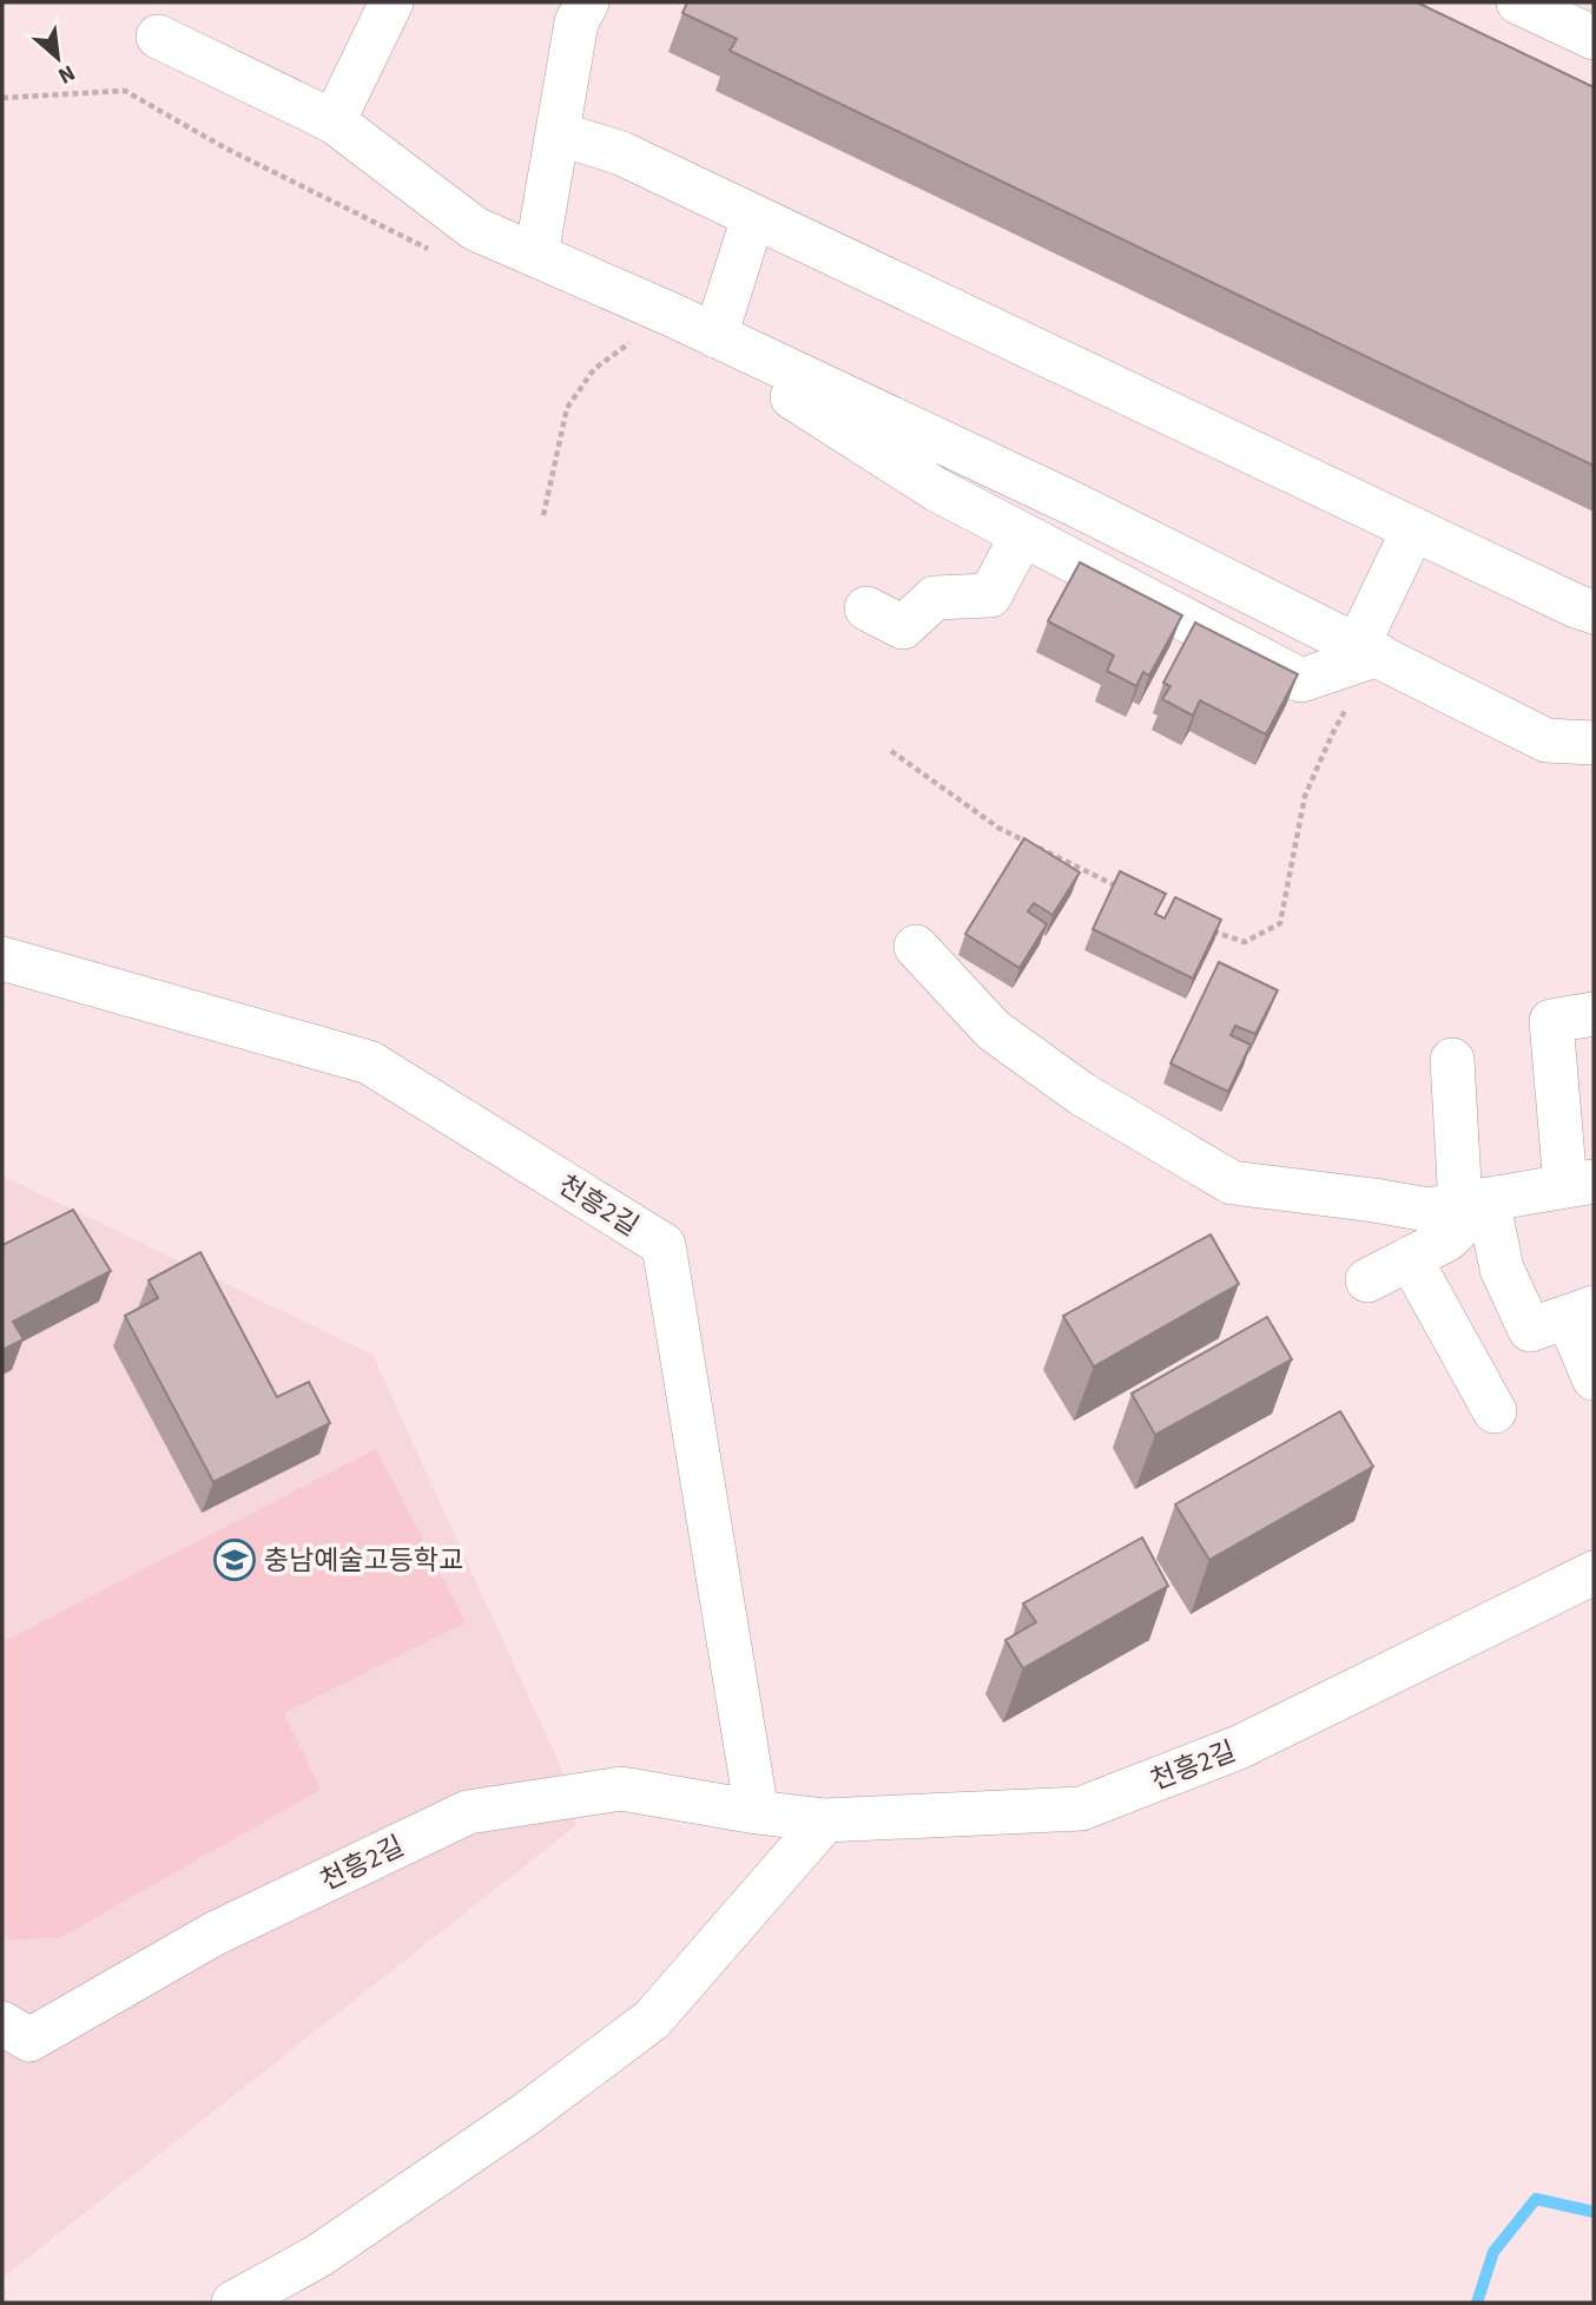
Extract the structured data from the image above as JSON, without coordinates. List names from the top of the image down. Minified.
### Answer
{"streets":{"street":["천흥2길"]},"places":{"school or university":["충남예술고등학교"]},"north":"bottom right"}
